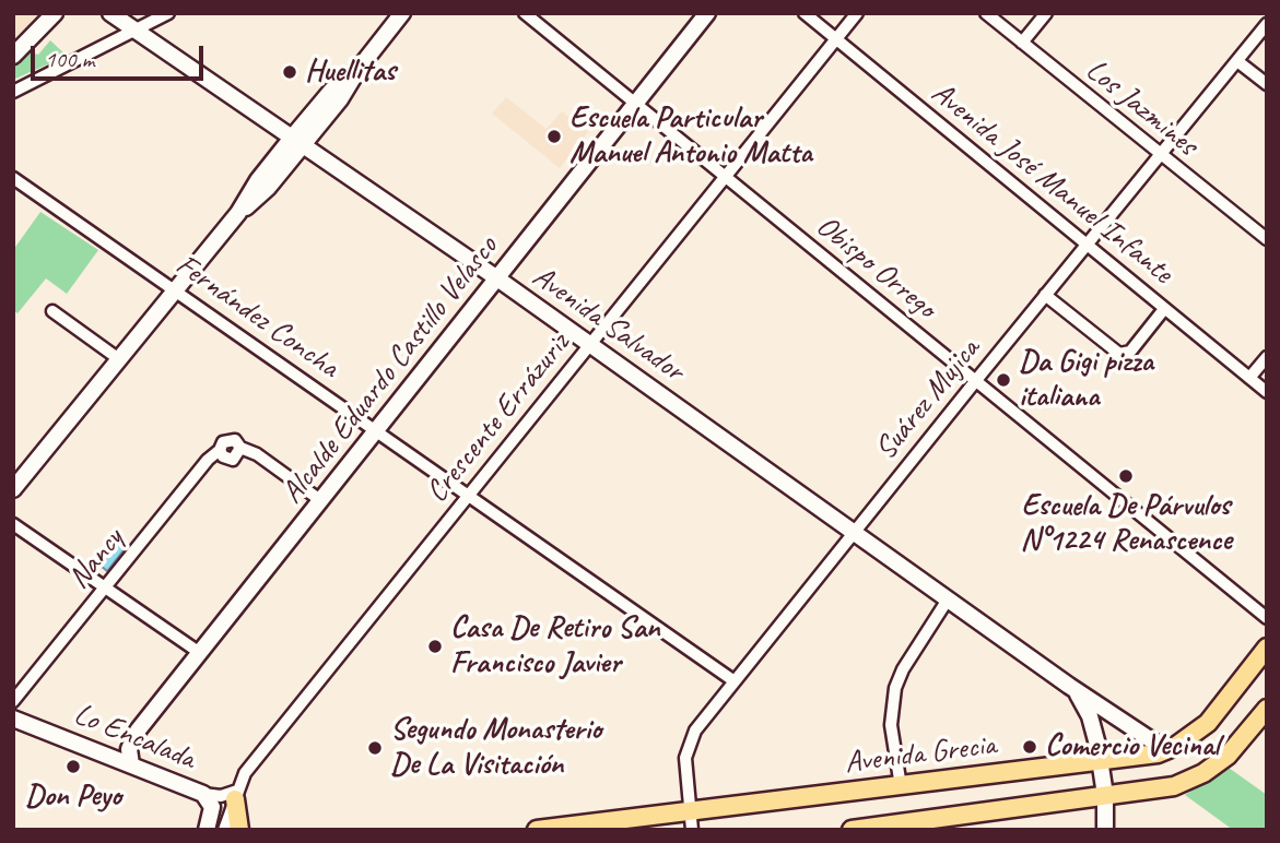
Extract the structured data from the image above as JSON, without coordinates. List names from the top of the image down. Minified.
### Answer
{"streets":{"main road":["Avenida Salvador","Alcalde Eduardo Castillo Velasco","Lo Encalada","Avenida Grecia"],"street":["Los Jazmines","Avenida José Manuel Infante","Obispo Orrego","Fernández Concha","Suárez Mujica","Crescente Errázuriz","Nancy"]},"crossings":[["Los Jazmines","Suárez Mujica"],["Avenida José Manuel Infante","Suárez Mujica"],["Avenida José Manuel Infante","Crescente Errázuriz"],["Obispo Orrego","Alcalde Eduardo Castillo Velasco"],["Obispo Orrego","Suárez Mujica"],["Obispo Orrego","Crescente Errázuriz"],["Fernández Concha","Alcalde Eduardo Castillo Velasco"],["Fernández Concha","Suárez Mujica"],["Fernández Concha","Crescente Errázuriz"],["Avenida Salvador","Alcalde Eduardo Castillo Velasco"],["Avenida Salvador","Suárez Mujica"],["Avenida Salvador","Crescente Errázuriz"],["Avenida Salvador","Avenida Grecia"],["Alcalde Eduardo Castillo Velasco","Nancy"],["Alcalde Eduardo Castillo Velasco","Lo Encalada"],["Suárez Mujica","Avenida Grecia"],["Crescente Errázuriz","Lo Encalada"]],"places":["Huellitas","Escuela Particular Manuel Antonio Matta","Da Gigi pizza italiana","Escuela De Párvulos N°1224 Renascence","Casa De Retiro San Francisco Javier","Comercio Vecinal","Segundo Monasterio De La Visitación","Don Peyo"],"scale_bar":"100 m"}
